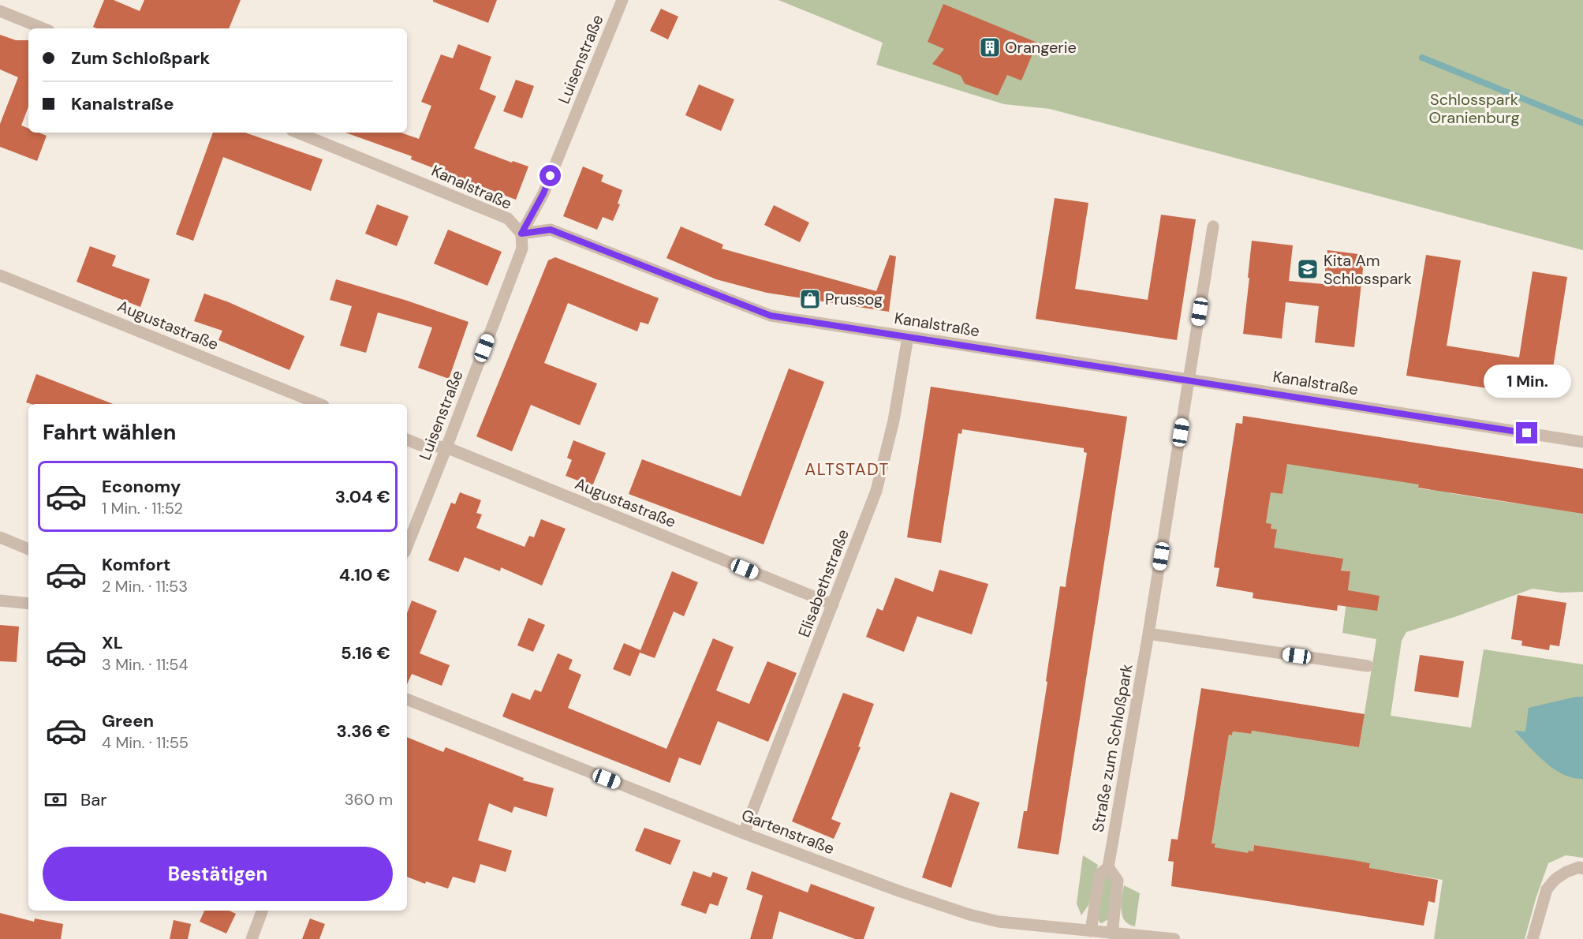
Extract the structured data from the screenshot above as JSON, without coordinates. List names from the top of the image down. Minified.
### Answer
{"streets":{"street":["Luisenstraße","Kanalstraße","Augustastraße","Elisabethstraße","Straße zum Schloßpark","Gartenstraße"]},"crossings":[["Luisenstraße","Kanalstraße"],["Luisenstraße","Augustastraße"],["Kanalstraße","Elisabethstraße"],["Kanalstraße","Straße zum Schloßpark"],["Augustastraße","Elisabethstraße"],["Elisabethstraße","Gartenstraße"],["Straße zum Schloßpark","Gartenstraße"]],"districts":["ALTSTADT"],"parks":["Schlosspark Oranienburg"],"places":{"building":["Orangerie"],"school or university":["Kita Am Schlosspark"],"shop":["Prussog"]},"page":{"banner":["Zum Schloßpark","Kanalstraße"],"bubble":"1 Min.","heading":"Fahrt wählen","list":[{"name":"Economy","note":"1 Min. · 11:52","value":"3.04 €"},{"name":"Komfort","note":"2 Min. · 11:53","value":"4.10 €"},{"name":"XL","note":"3 Min. · 11:54","value":"5.16 €"},{"name":"Green","note":"4 Min. · 11:55","value":"3.36 €"}],"pay":["Bar","360 m"],"buttons":"Bestätigen"}}
